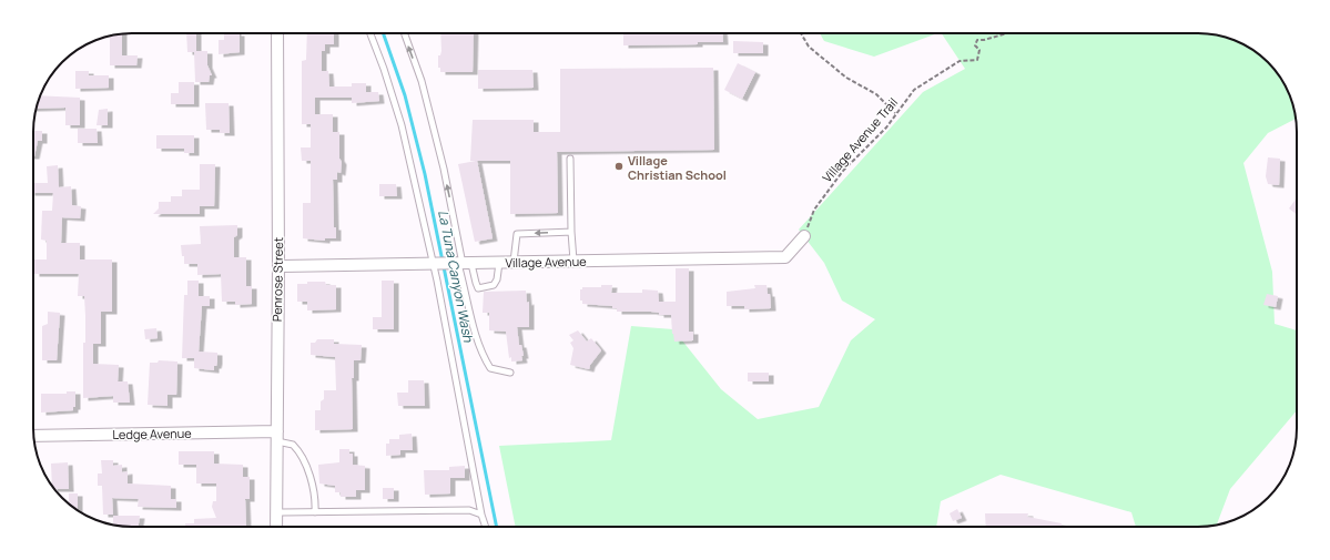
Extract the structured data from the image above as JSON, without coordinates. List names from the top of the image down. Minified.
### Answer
{"streets":{"street":["Village Avenue","Penrose Street","Ledge Avenue"],"path":["Village Avenue Trail"]},"crossings":[["Village Avenue Trail","Village Avenue"],["Village Avenue","Penrose Street"],["Penrose Street","Ledge Avenue"]],"water":["La Tuna Canyon Wash"],"places":["Village Christian School"]}
